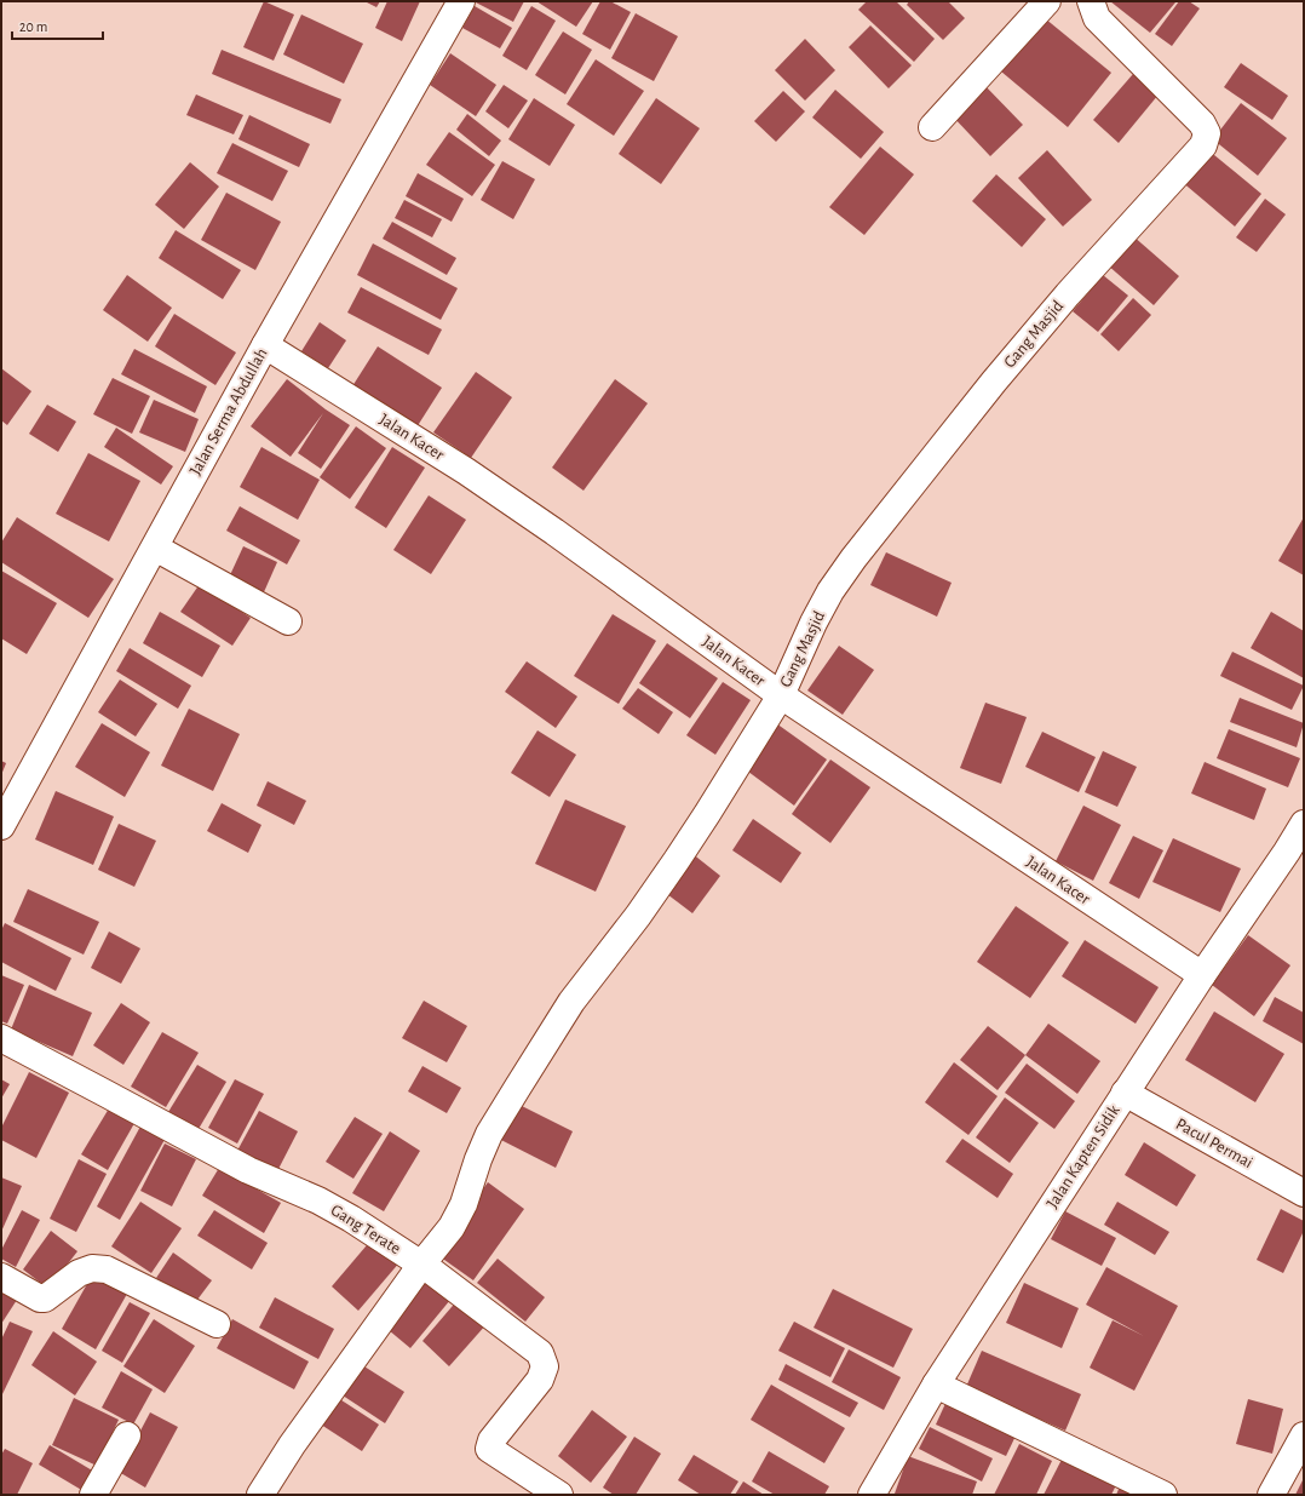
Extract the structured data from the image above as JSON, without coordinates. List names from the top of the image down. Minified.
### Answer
{"streets":{"street":["Gang Masjid","Jalan Serma Abdullah","Jalan Kacer","Pacul Permai","Jalan Kapten Sidik","Gang Terate"]},"crossings":[["Gang Masjid","Jalan Kacer"],["Gang Masjid","Gang Terate"],["Jalan Serma Abdullah","Jalan Kacer"],["Jalan Kacer","Jalan Kapten Sidik"],["Pacul Permai","Jalan Kapten Sidik"]],"scale_bar":"20 m"}
